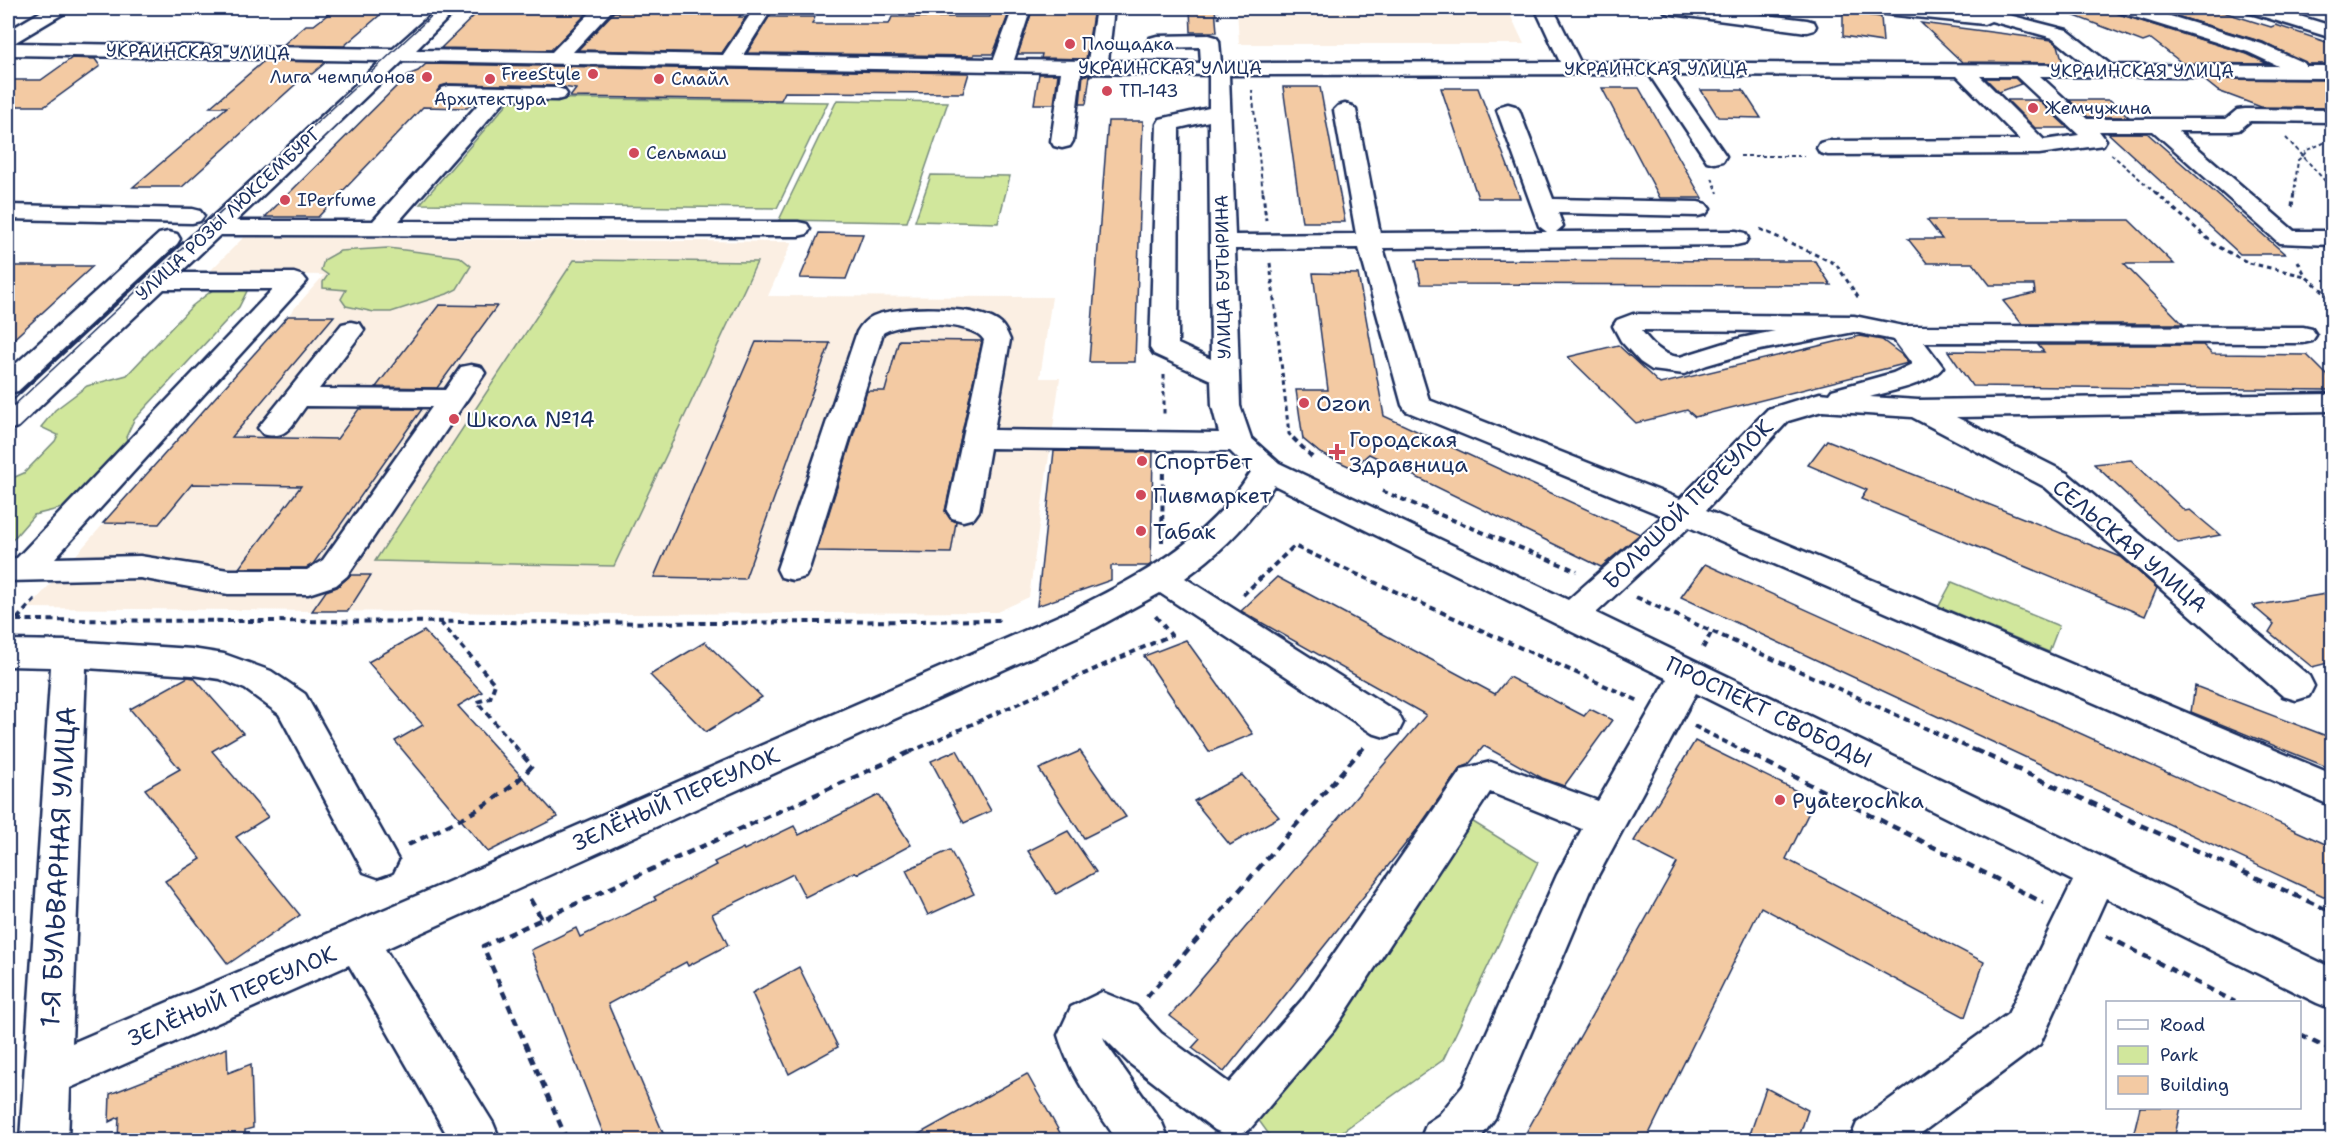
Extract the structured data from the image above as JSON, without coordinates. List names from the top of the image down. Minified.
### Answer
{"streets":{"street":["УКРАИНСКАЯ УЛИЦА","УЛИЦА РОЗЫ ЛЮКСЕМБУРГ","УЛИЦА БУТЫРИНА","БОЛЬШОЙ ПЕРЕУЛОК","СЕЛЬСКАЯ УЛИЦА","ПРОСПЕКТ СВОБОДЫ","ЗЕЛЁНЫЙ ПЕРЕУЛОК","1-Я БУЛЬВАРНАЯ УЛИЦА"]},"crossings":[["УКРАИНСКАЯ УЛИЦА","УЛИЦА РОЗЫ ЛЮКСЕМБУРГ"],["УКРАИНСКАЯ УЛИЦА","УЛИЦА БУТЫРИНА"],["БОЛЬШОЙ ПЕРЕУЛОК","СЕЛЬСКАЯ УЛИЦА"],["БОЛЬШОЙ ПЕРЕУЛОК","ПРОСПЕКТ СВОБОДЫ"],["ПРОСПЕКТ СВОБОДЫ","ЗЕЛЁНЫЙ ПЕРЕУЛОК"],["ЗЕЛЁНЫЙ ПЕРЕУЛОК","1-Я БУЛЬВАРНАЯ УЛИЦА"]],"places":{"other":["Площадка","FreeStyle","Лига чемпионов","Архитектура","Смайл","ТП-143","Жемчужина","Сельмаш","IPerfume","Ozon","Школа №14","СпортБет","Пивмаркет","Табак","Pyaterochka"],"health":["Городская Здравница"]},"legend":["Road","Park","Building"]}
